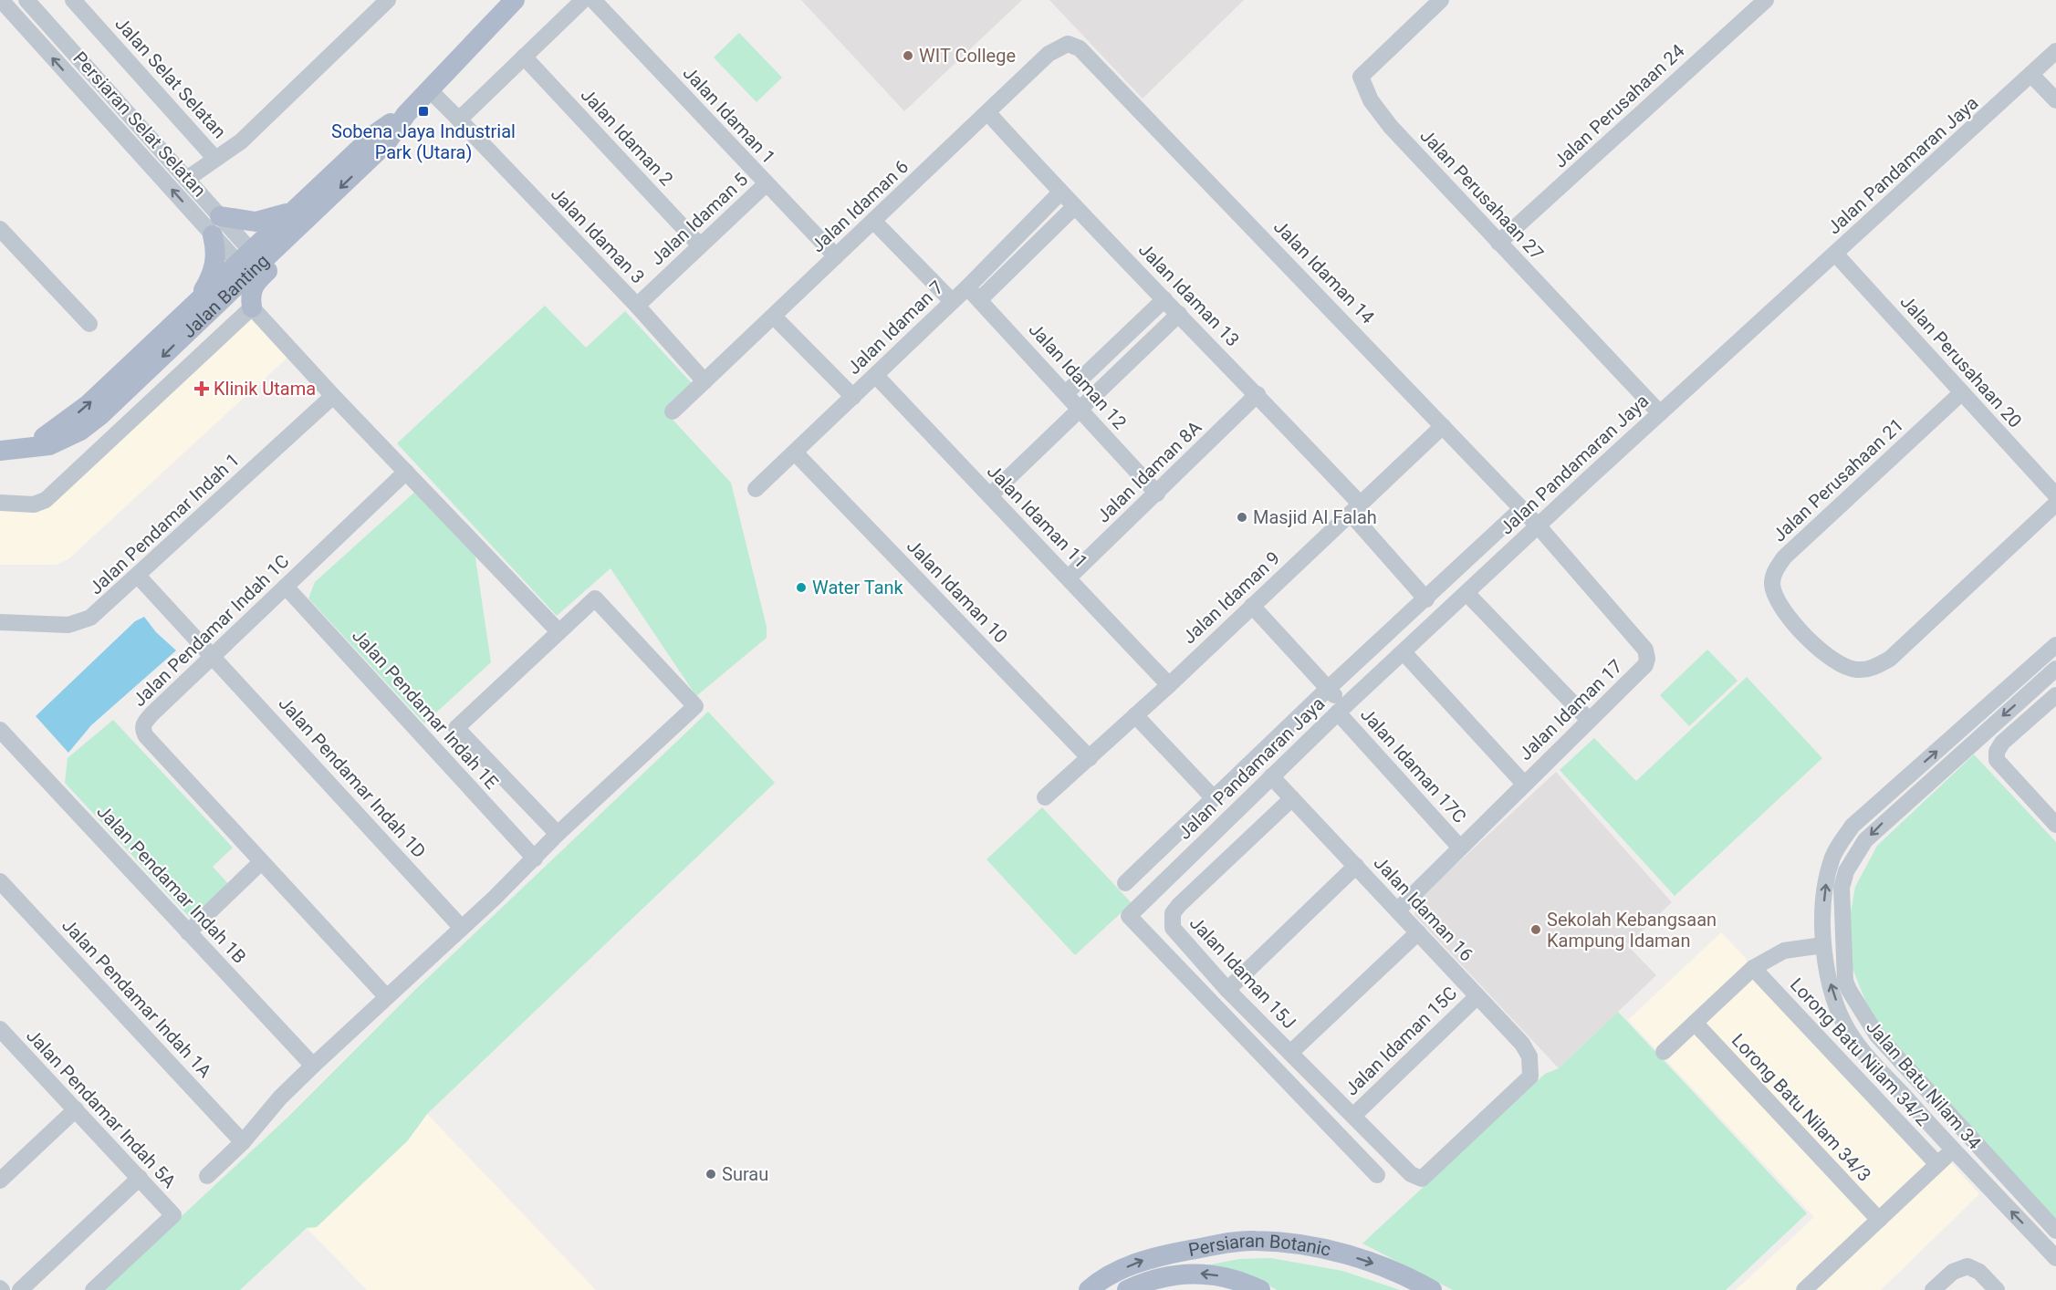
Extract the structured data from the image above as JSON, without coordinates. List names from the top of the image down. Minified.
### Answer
{"streets":{"main road":["Jalan Banting","Persiaran Botanic"],"street":["Jalan Selat Selatan","Jalan Perusahaan 24","Jalan Idaman 1","Persiaran Selat Selatan","Jalan Idaman 2","Jalan Pandamaran Jaya","Jalan Perusahaan 27","Jalan Idaman 6","Jalan Idaman 5","Jalan Idaman 3","Jalan Idaman 14","Jalan Idaman 13","Jalan Idaman 7","Jalan Perusahaan 20","Jalan Idaman 12","Jalan Idaman 8A","Jalan Perusahaan 21","Jalan Idaman 11","Jalan Pendamar Indah 1","Jalan Idaman 10","Jalan Idaman 9","Jalan Pendamar Indah 1C","Jalan Pendamar Indah 1E","Jalan Idaman 17","Jalan Idaman 17C","Jalan Pendamar Indah 1D","Jalan Pendamar Indah 1B","Jalan Idaman 16","Jalan Idaman 15J","Jalan Pendamar Indah 1A","Jalan Idaman 15C","Lorong Batu Nilam 34/2","Jalan Batu Nilam 34","Lorong Batu Nilam 34/3","Jalan Pendamar Indah 5A"]},"crossings":[["Jalan Perusahaan 24","Jalan Perusahaan 27"],["Jalan Idaman 1","Jalan Idaman 6"],["Jalan Idaman 1","Jalan Idaman 5"],["Persiaran Selat Selatan","Jalan Banting"],["Jalan Idaman 2","Jalan Idaman 5"],["Jalan Pandamaran Jaya","Jalan Perusahaan 27"],["Jalan Pandamaran Jaya","Jalan Idaman 14"],["Jalan Pandamaran Jaya","Jalan Idaman 13"],["Jalan Pandamaran Jaya","Jalan Perusahaan 20"],["Jalan Pandamaran Jaya","Jalan Idaman 17"],["Jalan Pandamaran Jaya","Jalan Idaman 17C"],["Jalan Pandamaran Jaya","Jalan Idaman 16"],["Jalan Idaman 6","Jalan Idaman 3"],["Jalan Idaman 6","Jalan Idaman 14"],["Jalan Idaman 6","Jalan Idaman 13"],["Jalan Idaman 5","Jalan Idaman 3"],["Jalan Idaman 3","Jalan Banting"],["Jalan Idaman 14","Jalan Idaman 9"],["Jalan Idaman 14","Jalan Idaman 17"],["Jalan Idaman 13","Jalan Idaman 7"],["Jalan Idaman 13","Jalan Idaman 8A"],["Jalan Idaman 13","Jalan Idaman 9"],["Jalan Idaman 7","Jalan Idaman 12"],["Jalan Idaman 7","Jalan Idaman 11"],["Jalan Idaman 7","Jalan Idaman 10"],["Jalan Perusahaan 20","Jalan Perusahaan 21"],["Jalan Idaman 12","Jalan Idaman 8A"],["Jalan Idaman 8A","Jalan Idaman 11"],["Jalan Idaman 11","Jalan Idaman 9"],["Jalan Pendamar Indah 1","Jalan Pendamar Indah 1D"],["Jalan Idaman 10","Jalan Idaman 9"],["Jalan Idaman 9","Jalan Idaman 17C"],["Jalan Pendamar Indah 1C","Jalan Pendamar Indah 1E"],["Jalan Pendamar Indah 1C","Jalan Pendamar Indah 1D"],["Jalan Idaman 17","Jalan Idaman 17C"],["Jalan Idaman 17","Jalan Idaman 16"],["Jalan Idaman 16","Jalan Idaman 15J"],["Jalan Idaman 16","Jalan Idaman 15C"],["Jalan Idaman 15J","Jalan Idaman 15C"]],"places":{"other":["WIT College","Masjid Al Falah","Water Tank","Sekolah Kebangsaan Kampung Idaman","Surau"],"transit":["Sobena Jaya Industrial Park (Utara)"],"health":["Klinik Utama"]}}
